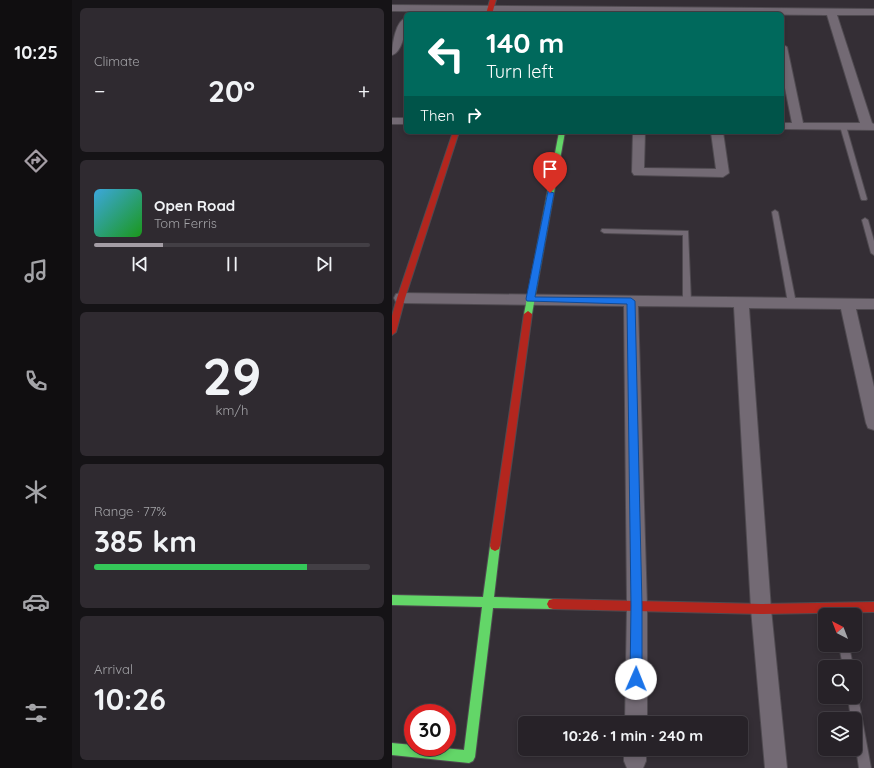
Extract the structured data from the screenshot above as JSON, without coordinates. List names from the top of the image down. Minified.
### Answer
{"north":"top left","page":{"tabs":"10:25","tile":["Climate",["29","km/h"],["Range · 77%","385 km"],["Arrival","10:26"]],"turn":["140 m","Turn left"],"heat":["−","20°","+"],"then":"Then","song":["Open Road","Tom Ferris"],"limit":"30","trip":"10:26 · 1 min · 240 m"}}
